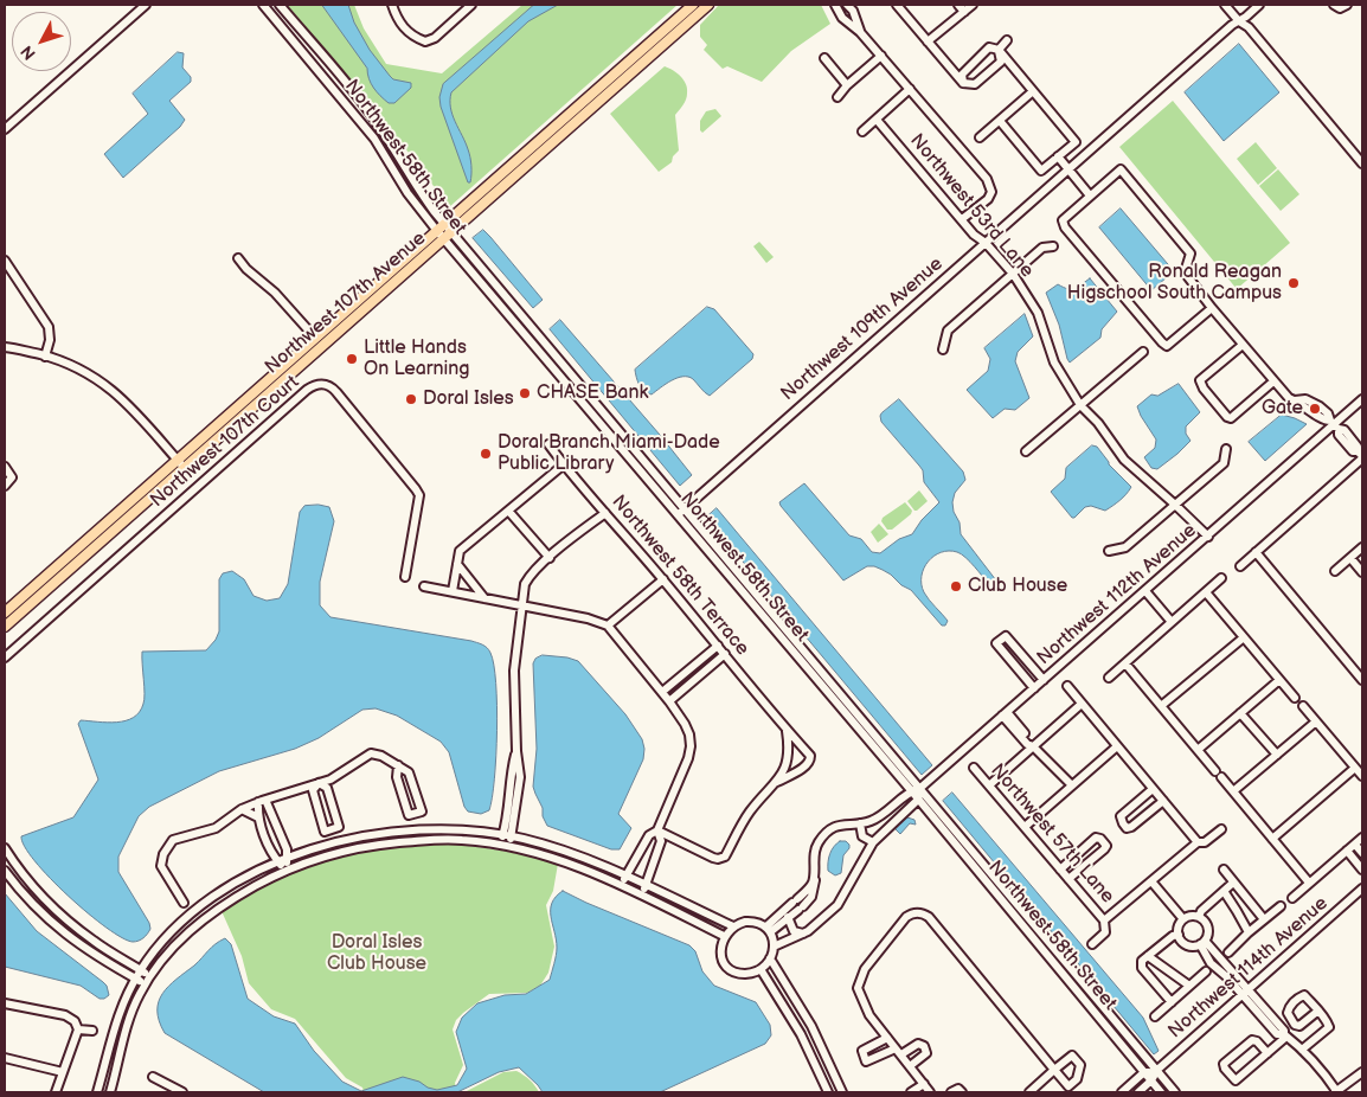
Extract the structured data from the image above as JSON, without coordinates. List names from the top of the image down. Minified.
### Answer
{"streets":{"main road":["Northwest 107th Avenue"],"street":["Northwest 58th Street","Northwest 53rd Lane","Northwest 109th Avenue","Northwest 107th Court","Northwest 58th Terrace","Northwest 112th Avenue","Northwest 57th Lane","Northwest 114th Avenue"]},"crossings":[["Northwest 58th Street","Northwest 107th Avenue"],["Northwest 58th Street","Northwest 109th Avenue"],["Northwest 58th Street","Northwest 112th Avenue"],["Northwest 58th Street","Northwest 114th Avenue"],["Northwest 53rd Lane","Northwest 109th Avenue"],["Northwest 53rd Lane","Northwest 112th Avenue"]],"parks":["Doral Isles Club House"],"places":["Ronald Reagan Higschool South Campus","Little Hands On Learning","CHASE Bank","Doral Isles","Gate","Doral Branch Miami-Dade Public Library","Club House"],"north":"bottom left"}
